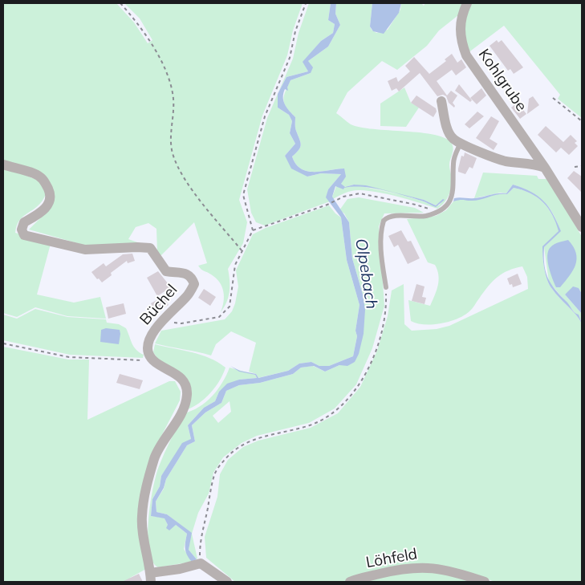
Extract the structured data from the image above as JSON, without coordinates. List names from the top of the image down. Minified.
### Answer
{"streets":{"street":["Kohlgrube","Büchel","Löhfeld"]},"water":["Olpebach"]}
